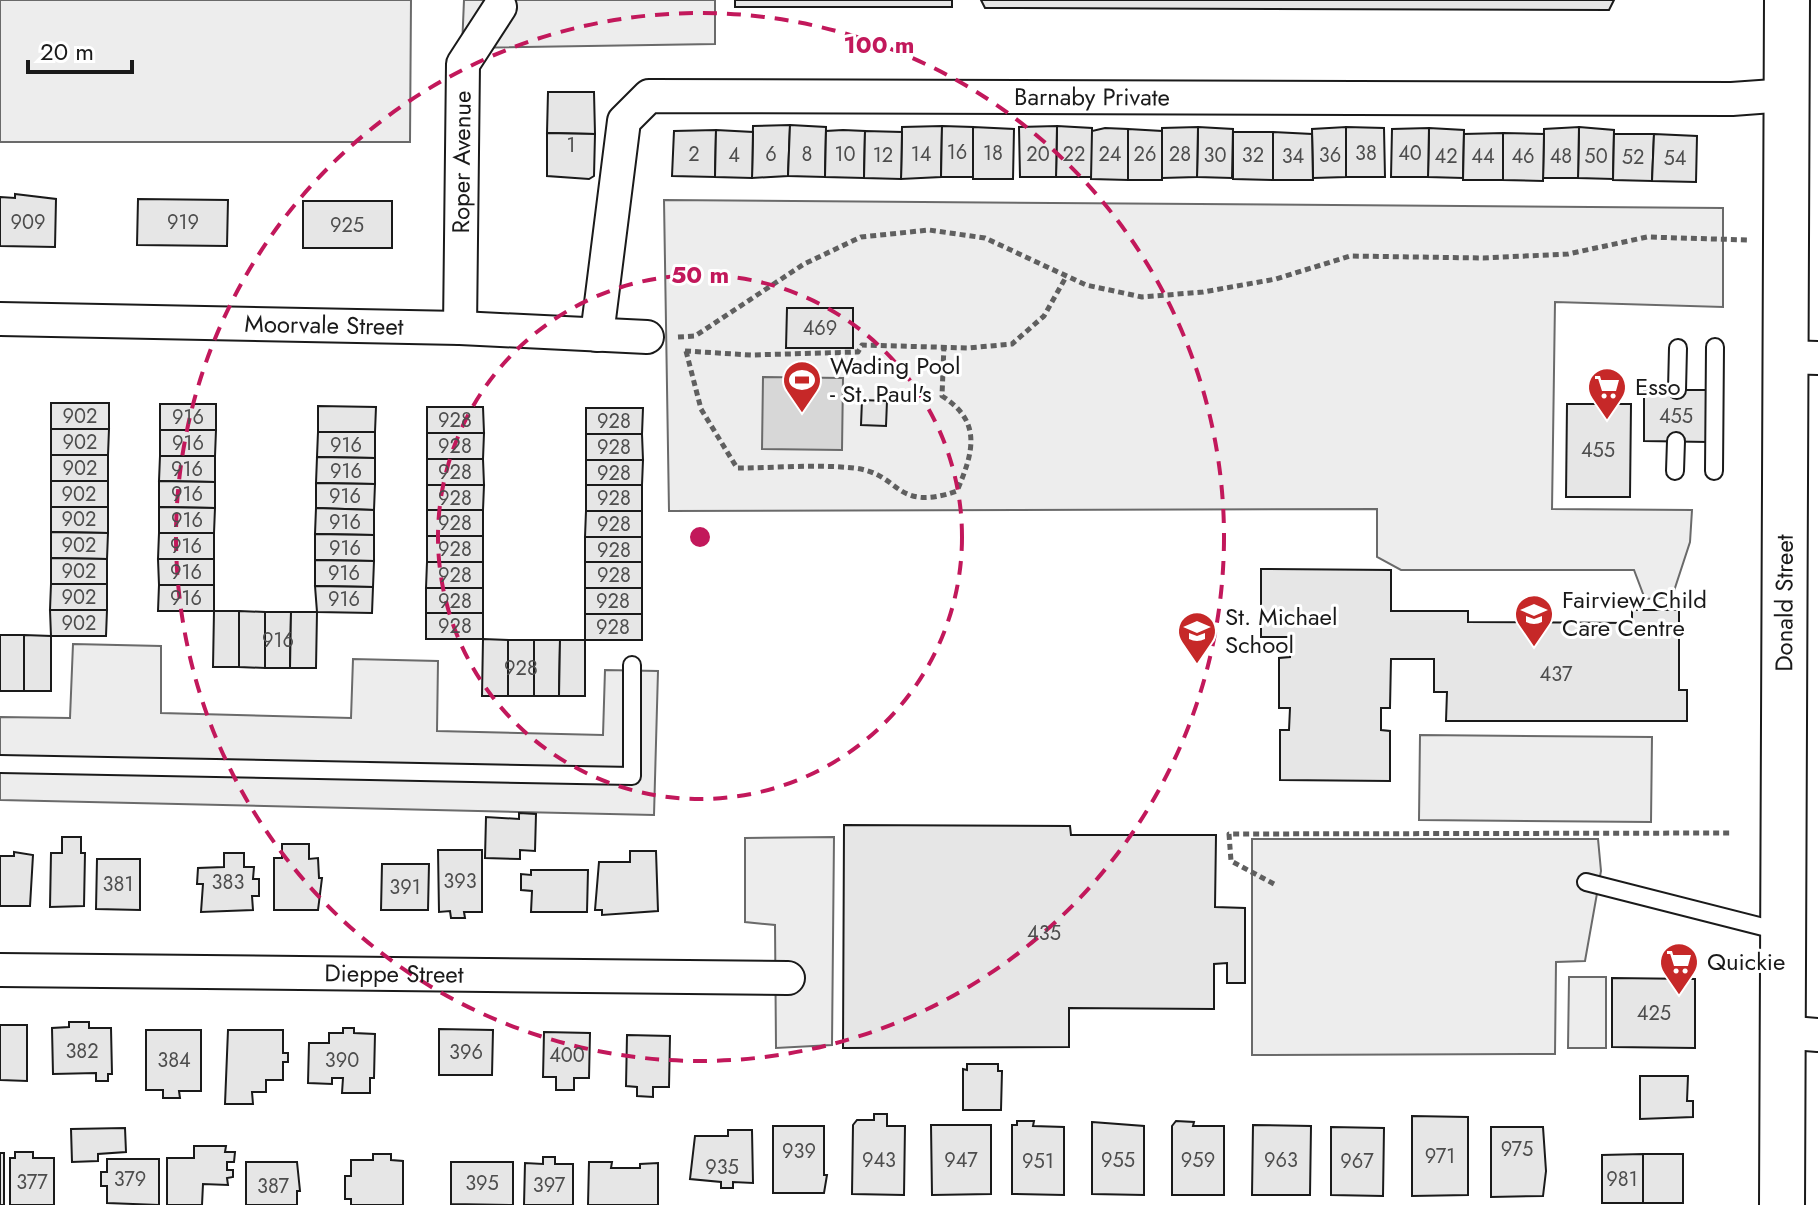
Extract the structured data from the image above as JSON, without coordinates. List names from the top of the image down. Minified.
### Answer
{"streets":{"street":["Barnaby Private","Roper Avenue","Moorvale Street","Donald Street","Dieppe Street"]},"crossings":[["Barnaby Private","Moorvale Street"],["Barnaby Private","Donald Street"],["Roper Avenue","Moorvale Street"]],"places":{"sports":["Wading Pool - St. Paul's"],"supermarket":["Esso","Quickie"],"school or university":["Fairview Child Care Centre","St. Michael School"]},"house_numbers":["1","16","18","38","40","2","6","8","10","14","20","22","24","26","28","4","12","30","32","36","34","42","44","46","48","50","52","54","909","919","925","469","902","455","916","928","928","902","916","916","928","928","455","902","916","916","928","928","902","916","916","928","928","902","916","916","928","928","902","916","916","928","928","902","916","916","928","928","902","916","916","928","928","902","928","928","916","928","437","393","383","381","391","435","425","382","396","400","384","390","975","939","971","943","947","955","959","963","951","967","935","379","981","377","395","397","387"],"scale_bar":"20 m","rings":["100 m","50 m"]}
